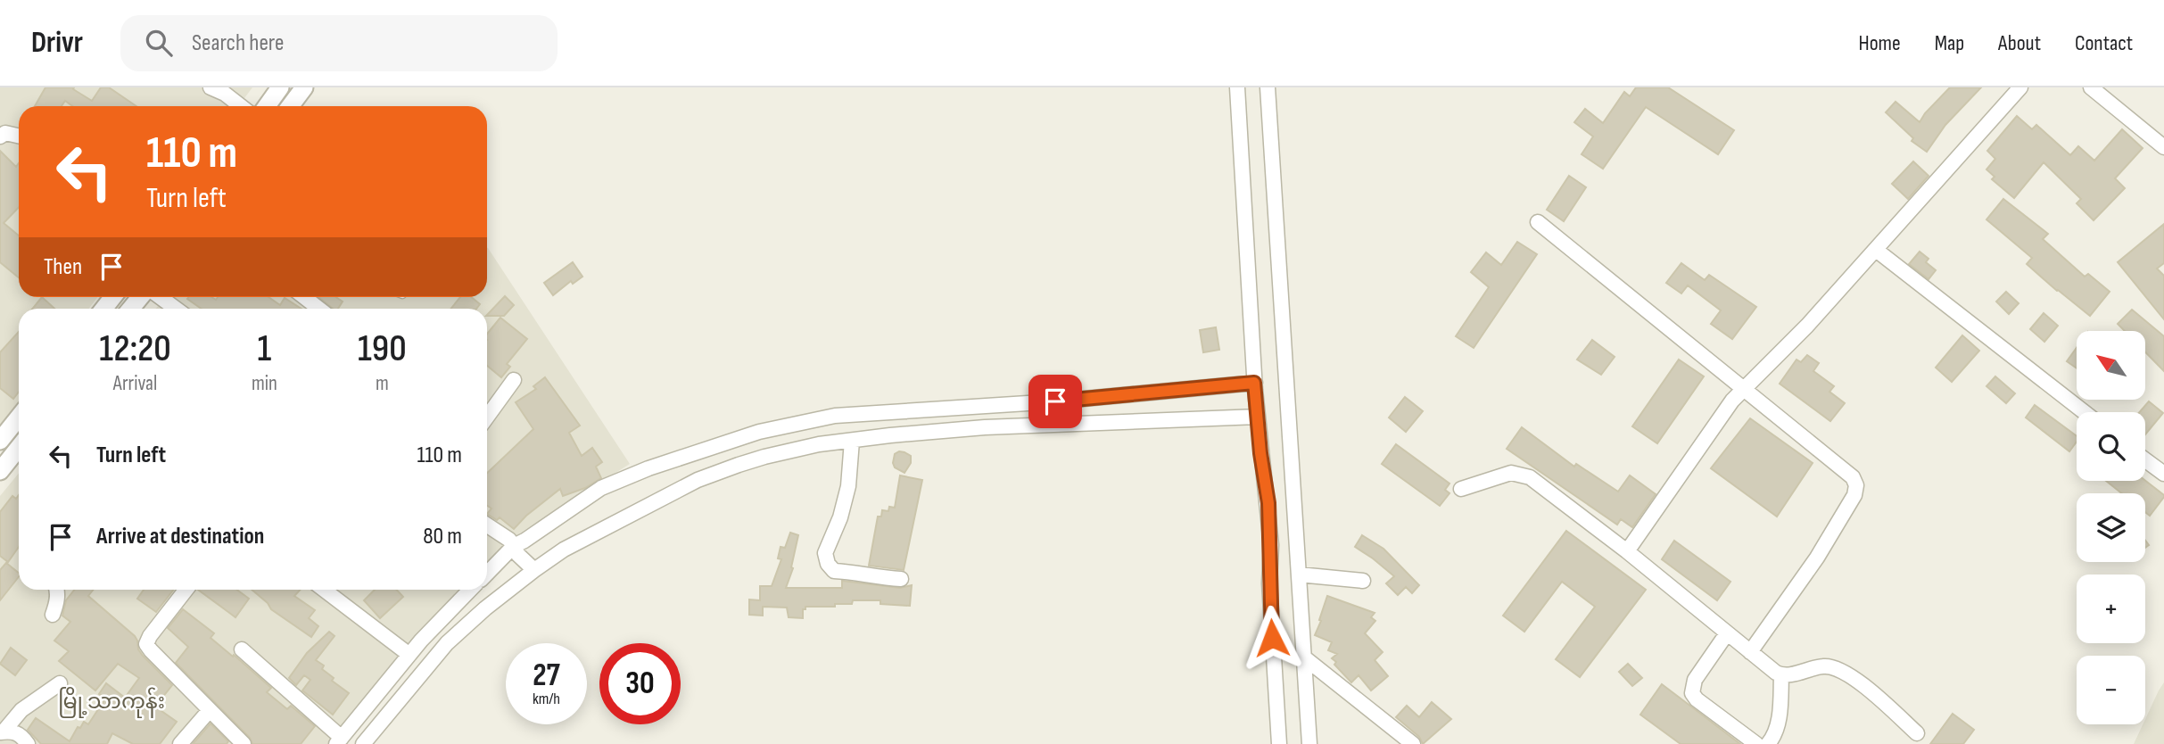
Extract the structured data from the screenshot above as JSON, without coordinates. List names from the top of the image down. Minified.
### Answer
{"districts":["မြို့သာကုန်း"],"north":"top left","page":{"header":"Drivr","search":"Search here","nav":["Home","Map","About","Contact"],"turn":["110 m","Turn left"],"then":"Then","eta":["12:20","Arrival","1","min","190","m"],"map_buttons":["+","−"],"list":[{"name":"Turn left","value":"110 m"},{"name":"Arrive at destination","value":"80 m"}],"speed":"27 km/h","limit":"30"}}
